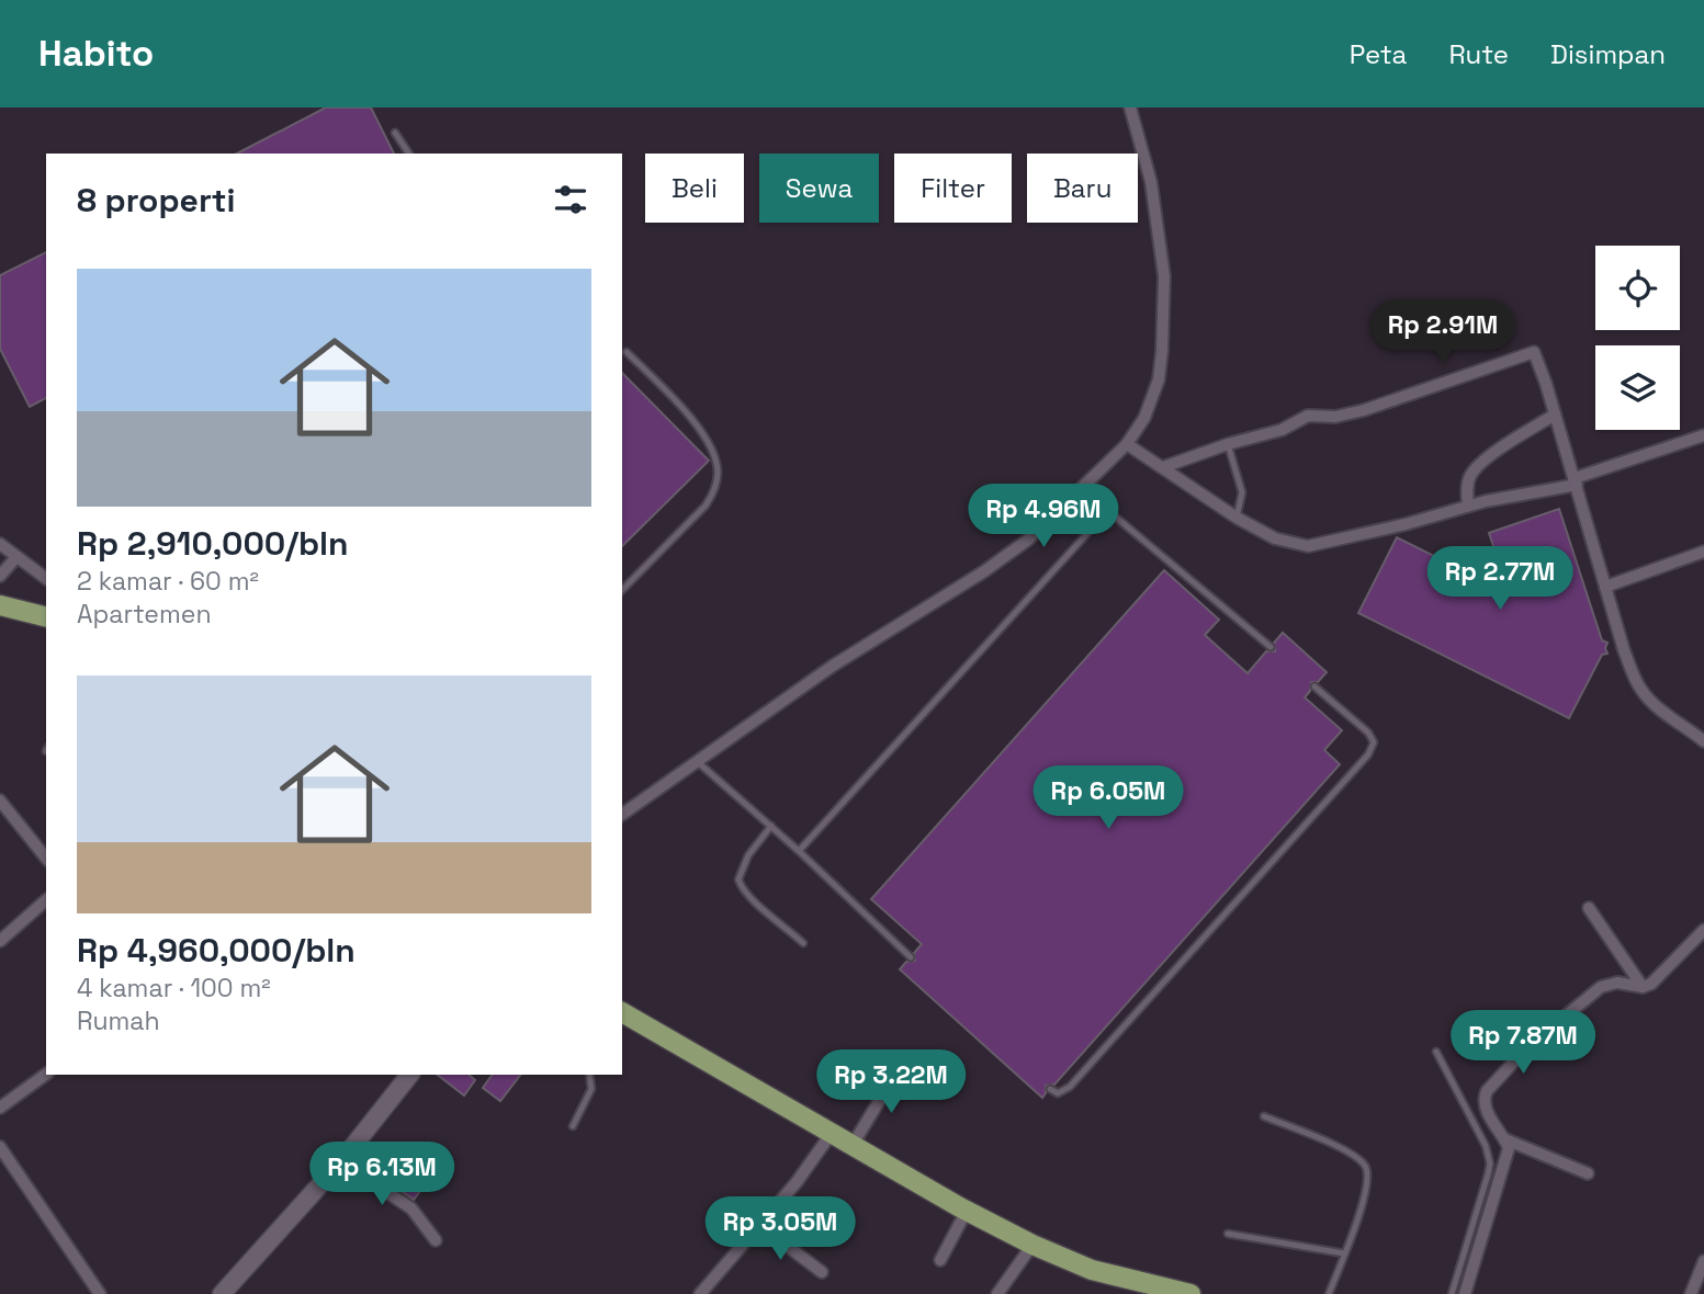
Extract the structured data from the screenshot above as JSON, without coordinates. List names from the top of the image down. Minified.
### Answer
{"page":{"header":"Habito","nav":["Peta","Rute","Disimpan"],"chip":["Beli","Sewa","Filter","Baru"],"heading":"8 properti","list":[{"name":"Rp 2,910,000/bln","note":"2 kamar · 60 m² · Apartemen"},{"name":"Rp 4,960,000/bln","note":"4 kamar · 100 m² · Rumah"}],"price":["Rp 2.91M","Rp 4.96M","Rp 2.77M","Rp 6.05M","Rp 7.87M","Rp 3.22M","Rp 6.13M","Rp 3.05M"]}}
